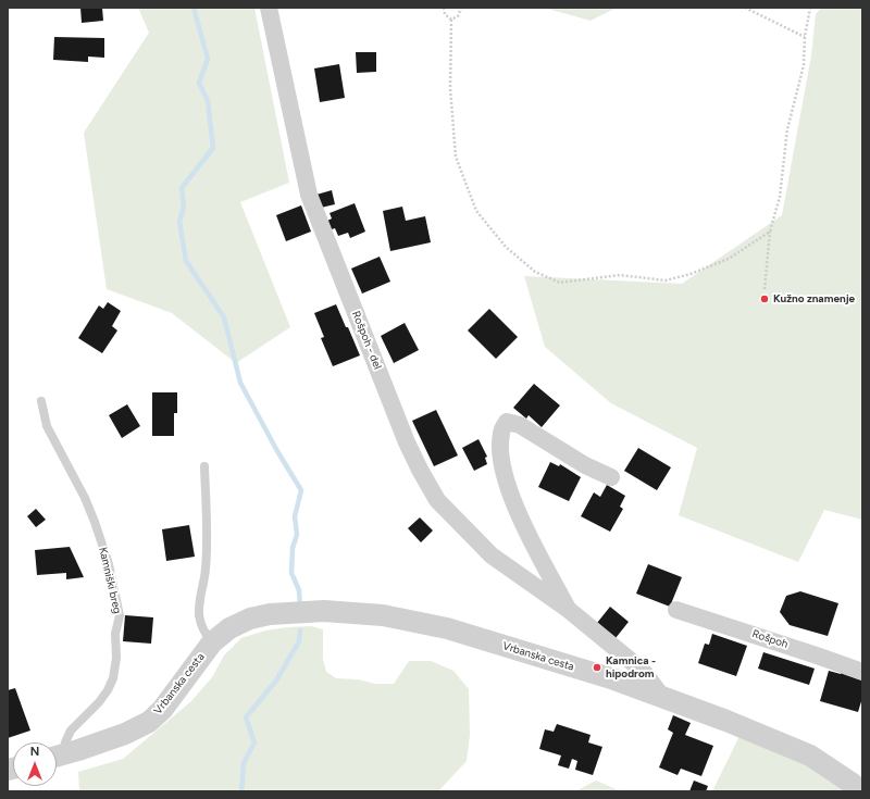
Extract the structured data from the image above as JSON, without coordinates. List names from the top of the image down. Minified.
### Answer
{"streets":{"street":["Rošpoh - del","Rošpoh","Vrbanska cesta"],"lane":["Kamniški breg"]},"crossings":[["Rošpoh - del","Vrbanska cesta"]],"places":["Kužno znamenje","Kamnica - hipodrom"],"north":"top"}
